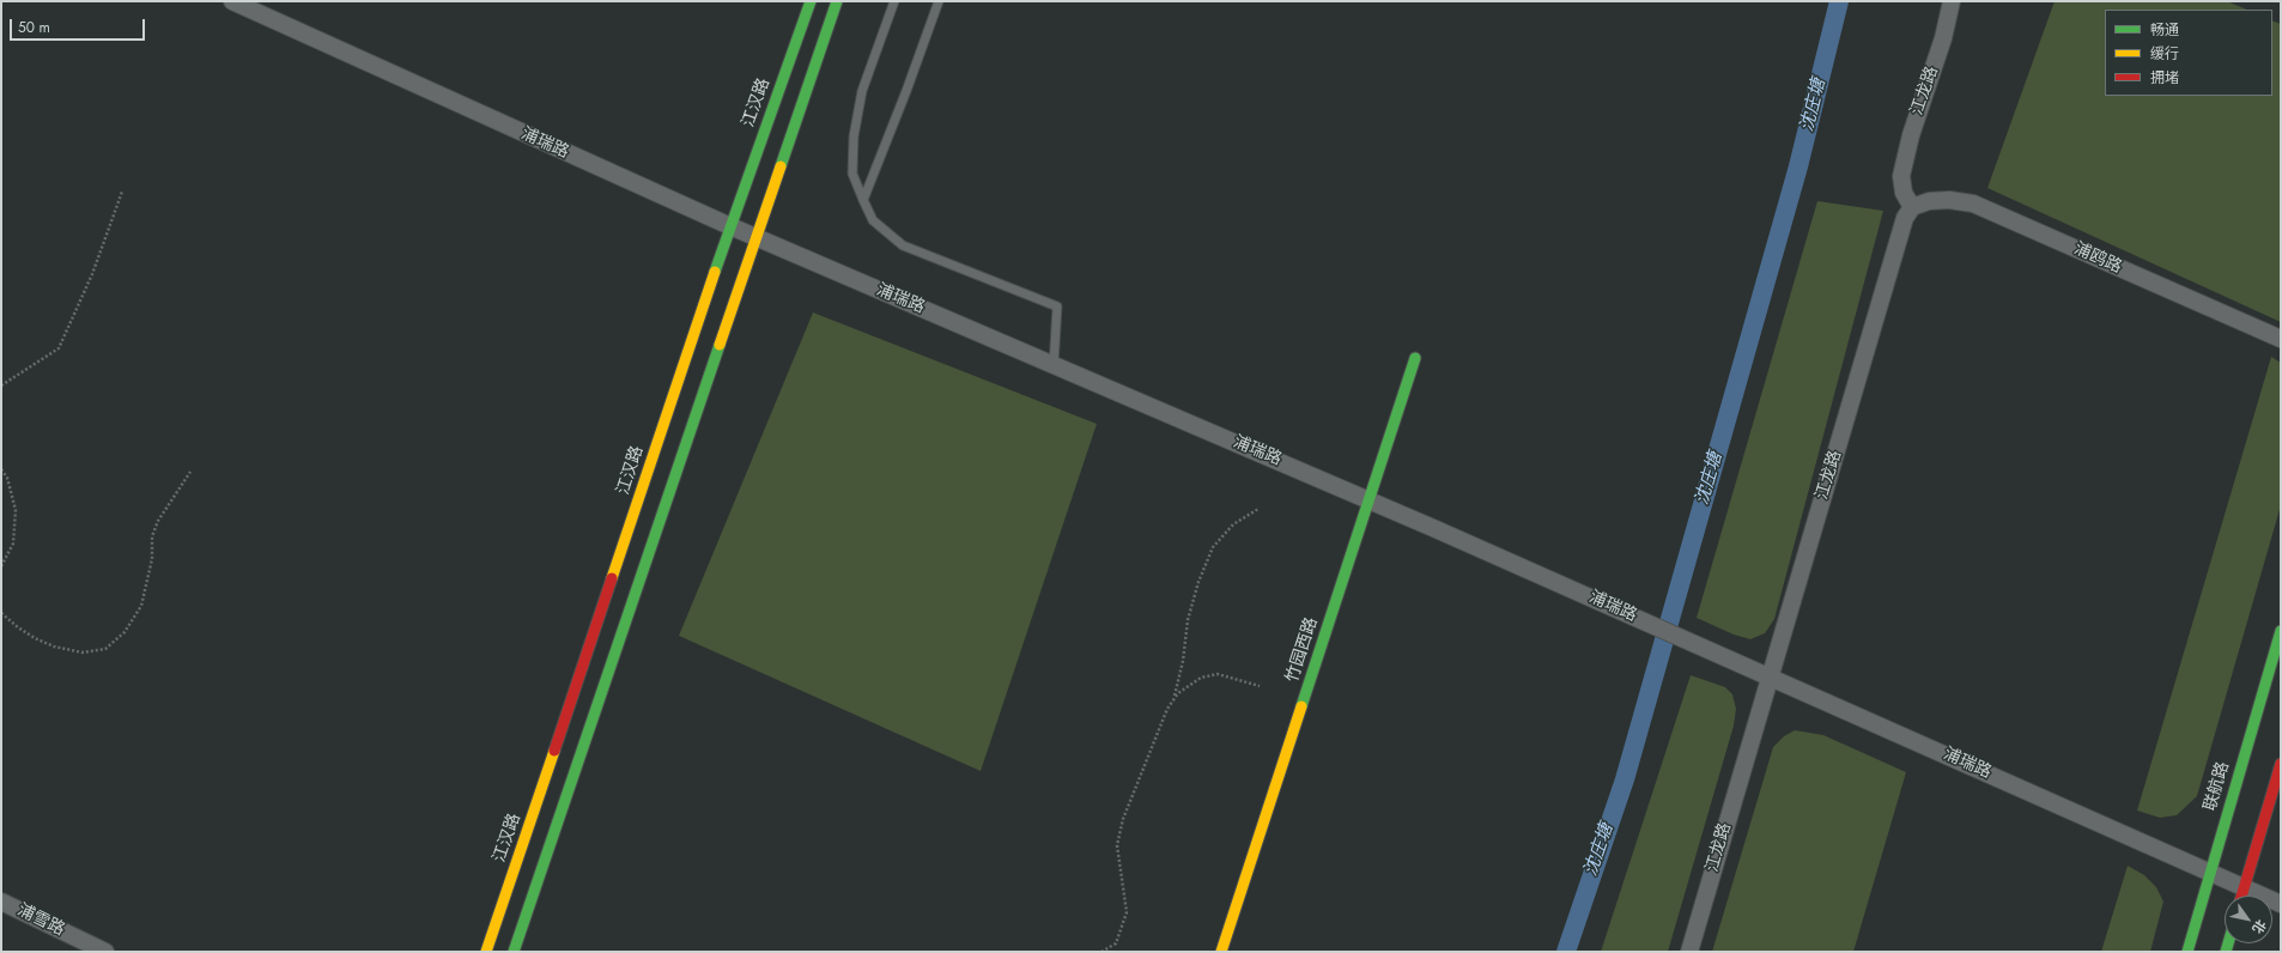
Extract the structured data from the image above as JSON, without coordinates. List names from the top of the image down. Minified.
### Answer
{"streets":{"street":["江龙路","江汉路","浦瑞路","浦鸥路","竹园西路","联航路","浦雪路"]},"crossings":[["江龙路","浦瑞路"],["江龙路","浦鸥路"],["江汉路","浦瑞路"],["浦瑞路","竹园西路"],["浦瑞路","联航路"]],"water":["沈庄塘"],"legend":["畅通","缓行","拥堵"],"scale_bar":"50 m","north":"bottom right"}
